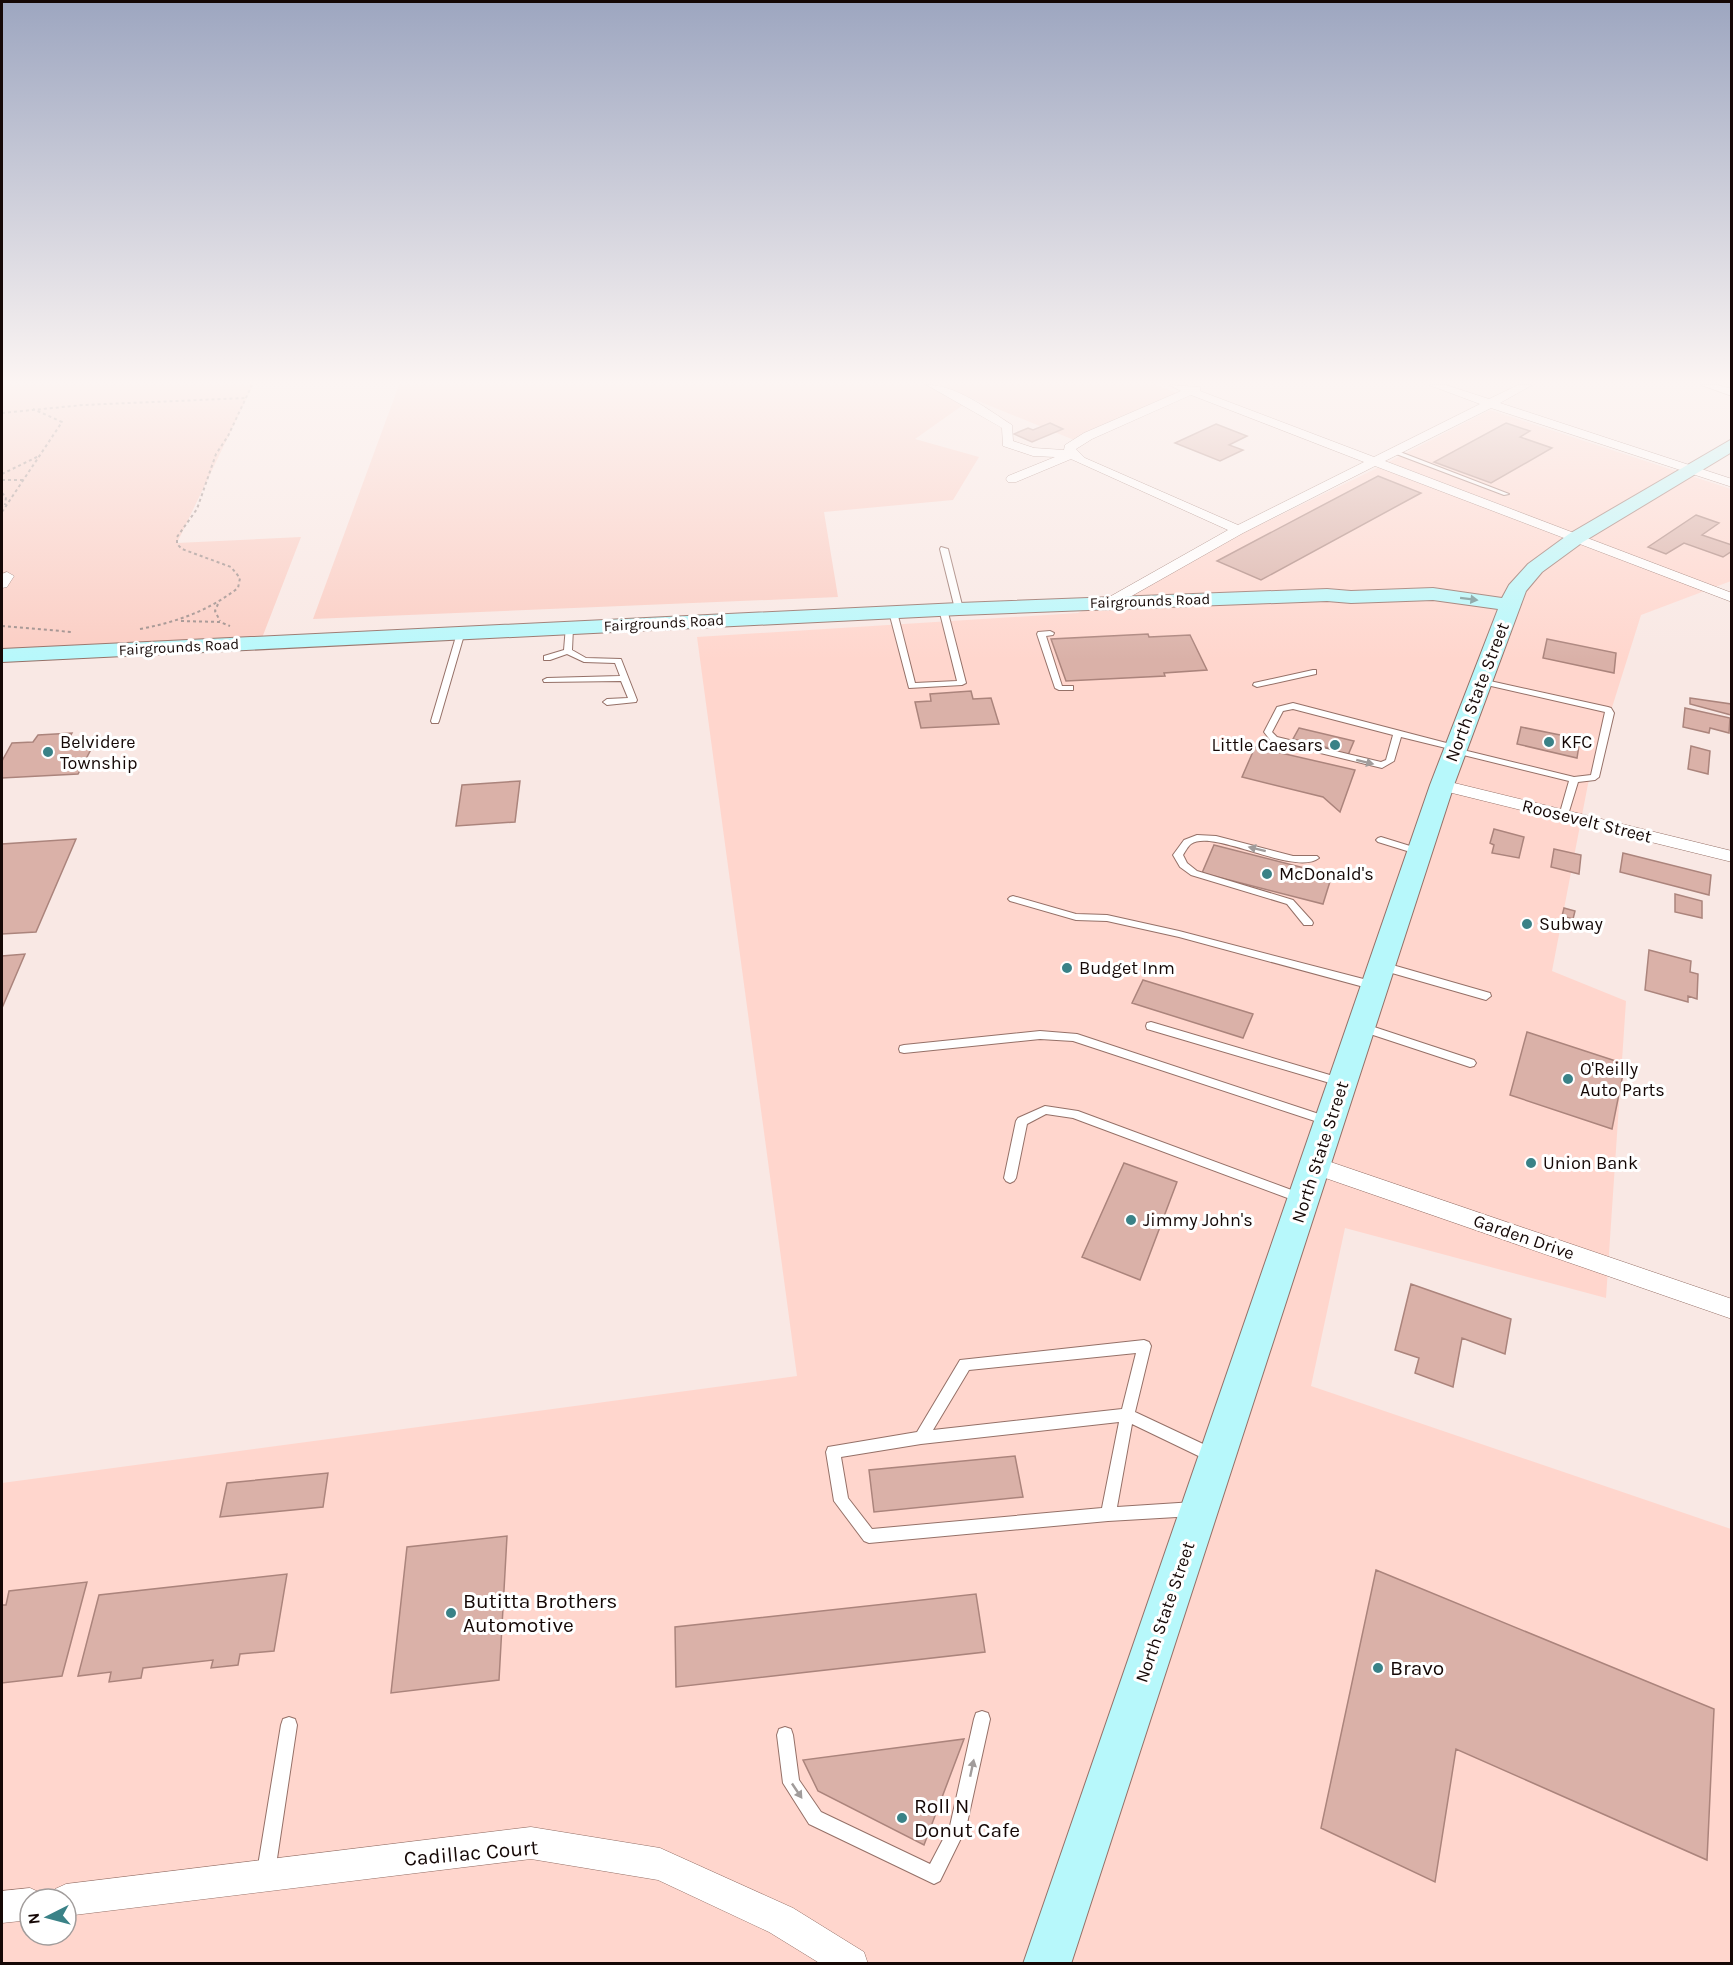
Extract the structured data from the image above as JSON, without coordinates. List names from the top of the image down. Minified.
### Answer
{"streets":{"main road":["Fairgrounds Road","North State Street"],"street":["Roosevelt Street","Garden Drive","Cadillac Court"]},"crossings":[["Fairgrounds Road","North State Street"],["North State Street","Roosevelt Street"],["North State Street","Garden Drive"]],"places":["KFC","Little Caesars","Belvidere Township","McDonald's","Subway","Budget Inm","O'Reilly Auto Parts","Union Bank","Jimmy John's","Butitta Brothers Automotive","Bravo","Roll N Donut Cafe"],"north":"left"}
